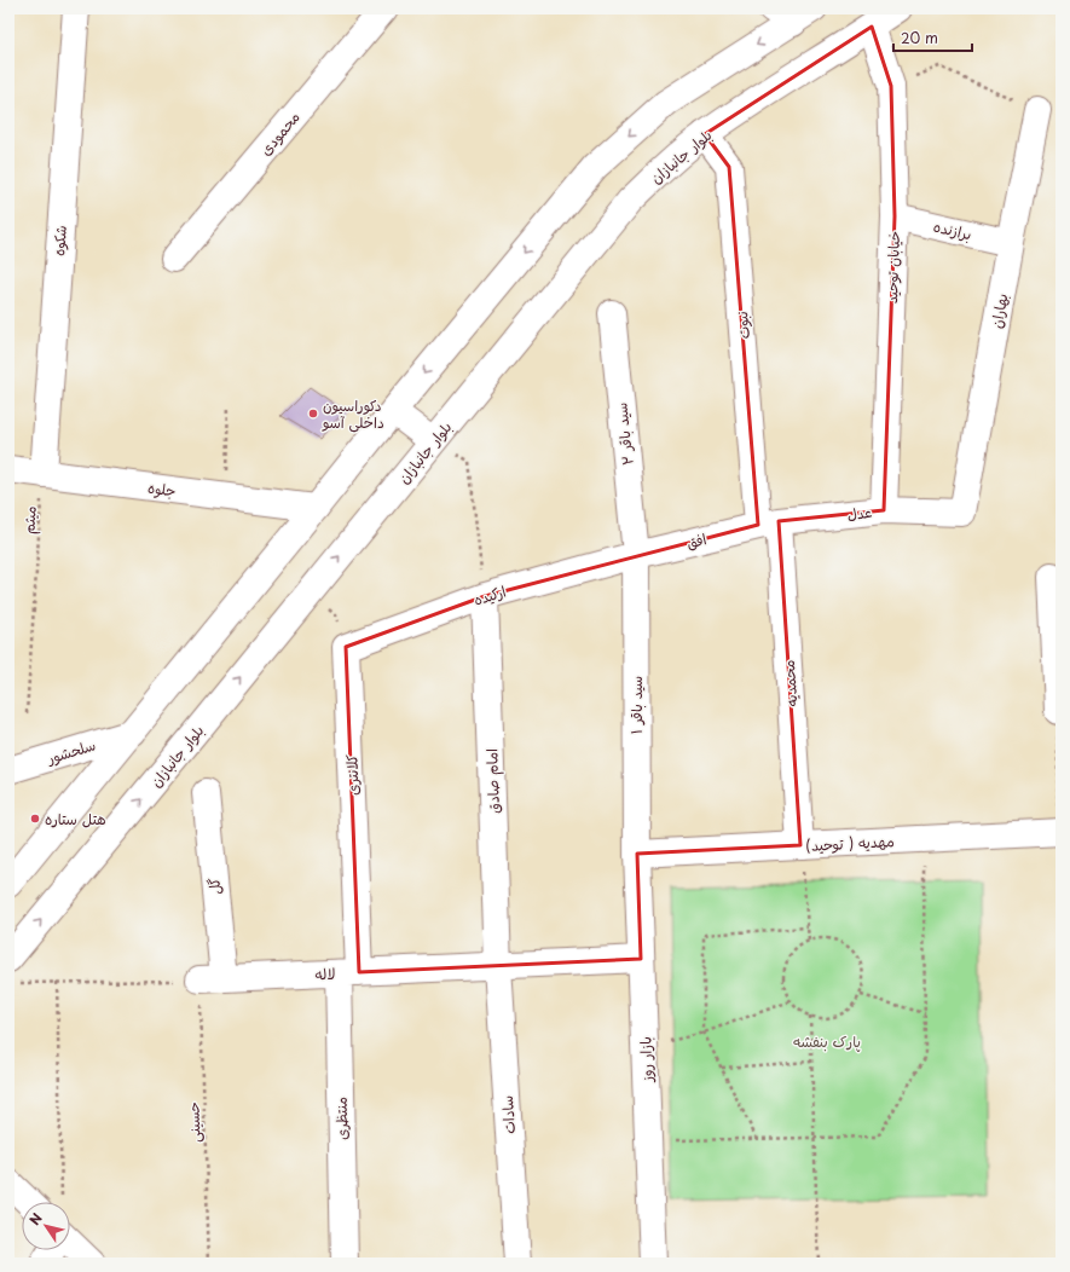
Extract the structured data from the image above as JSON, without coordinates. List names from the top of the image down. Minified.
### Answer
{"streets":{"street":["محمودی","بلوار جانبازان","برازنده","شکوه","خیابان توحید","بهاران","نبوت","سید باقر ۲","جلوه","عدل","افق","ارکیده","محمدیه","سید باقر ۱","سلحشور","کلانتری","امام صادق","مهدیه ( توحید)","گل","لاله","بازار روز","سادات","منتظری"],"path":["میثم","حسینی"]},"crossings":[["بلوار جانبازان","خیابان توحید"],["بلوار جانبازان","نبوت"],["برازنده","خیابان توحید"],["برازنده","بهاران"],["شکوه","جلوه"],["شکوه","میثم"],["خیابان توحید","عدل"],["بهاران","عدل"],["نبوت","عدل"],["نبوت","افق"],["نبوت","محمدیه"],["سید باقر ۲","افق"],["سید باقر ۲","ارکیده"],["سید باقر ۲","سید باقر ۱"],["جلوه","میثم"],["عدل","افق"],["عدل","محمدیه"],["افق","ارکیده"],["افق","محمدیه"],["افق","سید باقر ۱"],["ارکیده","سید باقر ۱"],["ارکیده","کلانتری"],["ارکیده","امام صادق"],["محمدیه","مهدیه ( توحید)"],["سید باقر ۱","مهدیه ( توحید)"],["سید باقر ۱","بازار روز"],["کلانتری","لاله"],["کلانتری","منتظری"],["امام صادق","لاله"],["امام صادق","سادات"],["مهدیه ( توحید)","بازار روز"],["گل","لاله"],["گل","حسینی"],["لاله","بازار روز"],["لاله","سادات"],["لاله","منتظری"],["لاله","حسینی"]],"parks":["پارک بنفشه"],"places":["دکوراسیون داخلی آسو","هتل ستاره"],"scale_bar":"20 m","north":"top left"}
